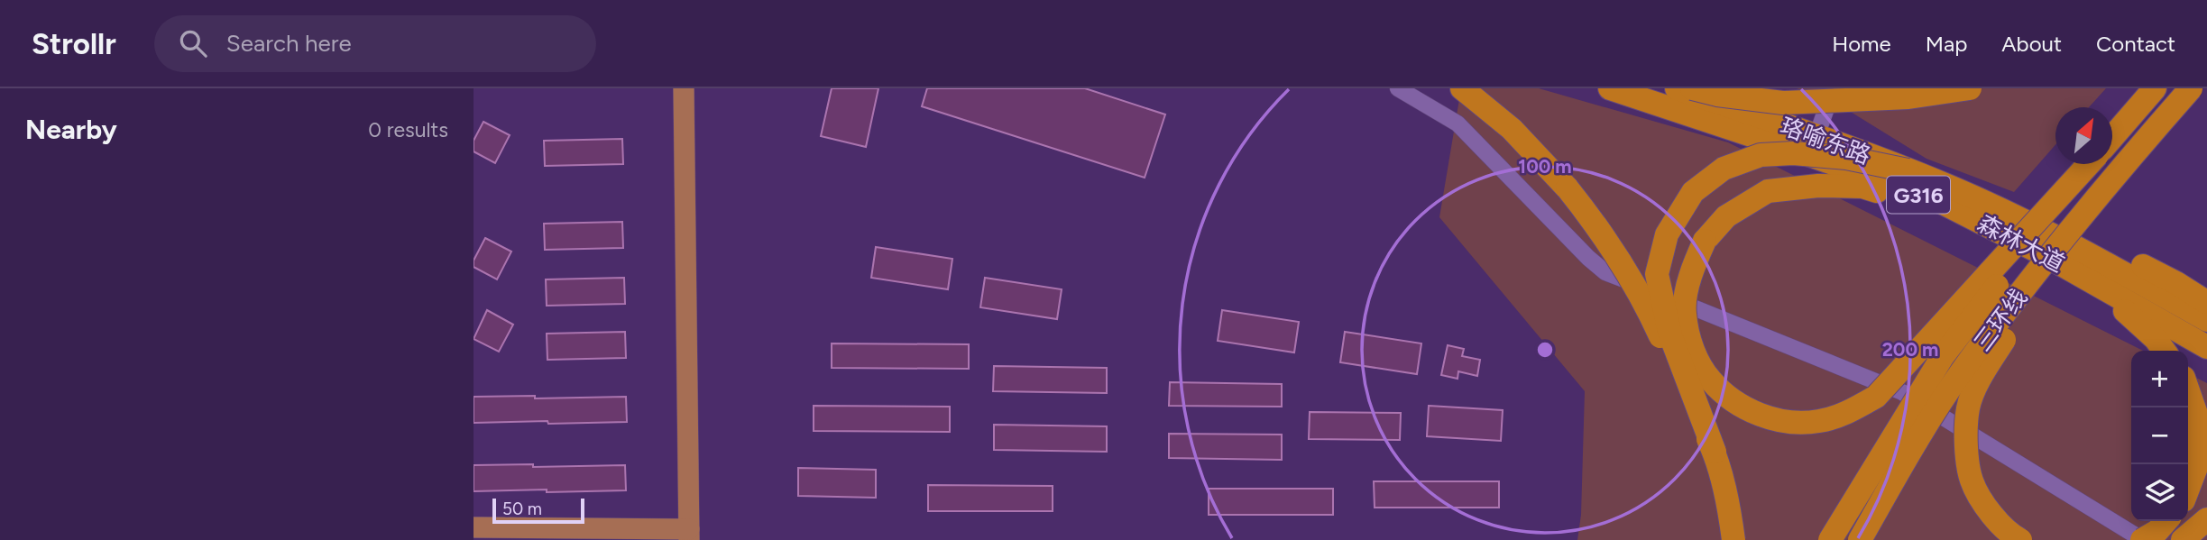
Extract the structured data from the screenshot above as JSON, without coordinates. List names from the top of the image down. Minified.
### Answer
{"streets":{"highway":["珞喻东路","G316","森林大道","三环线"]},"scale_bar":"50 m","north":"top right","page":{"header":"Strollr","search":"Search here","nav":["Home","Map","About","Contact"],"heading":["Nearby","0 results"],"map_buttons":["+","−"],"scale":"50 m"},"rings":["100 m","200 m"]}
